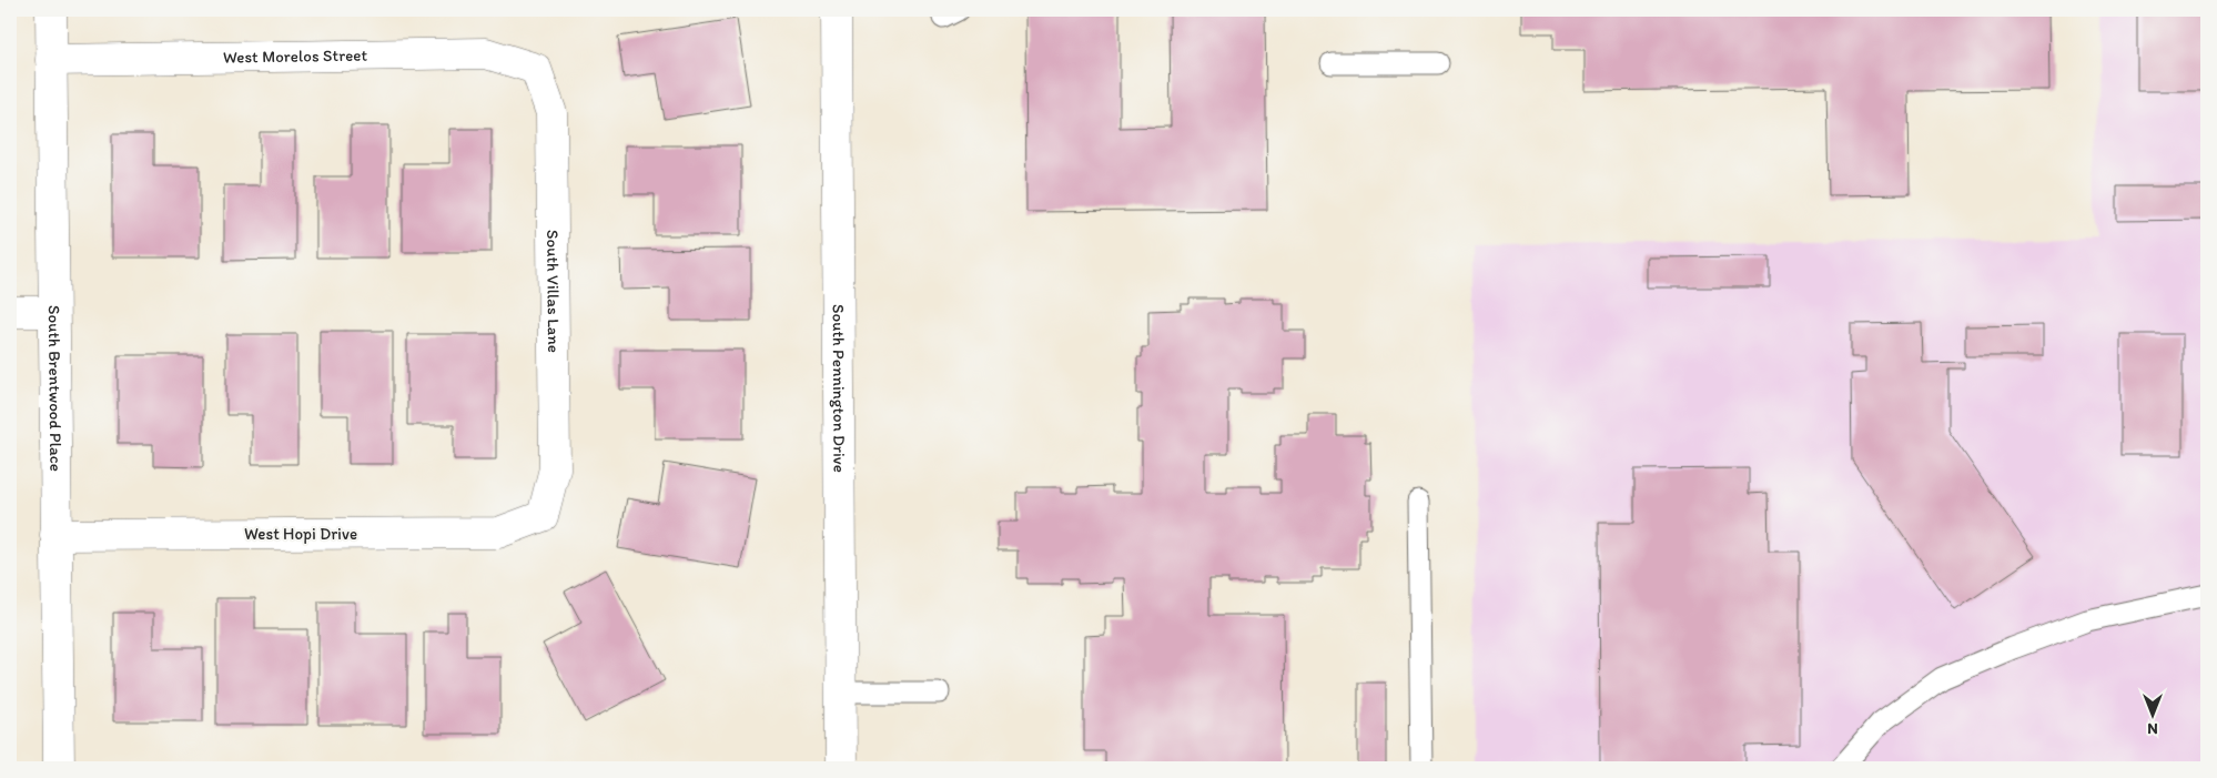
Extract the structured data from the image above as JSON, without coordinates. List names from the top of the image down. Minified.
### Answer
{"streets":{"street":["West Morelos Street","South Villas Lane","South Brentwood Place","South Pennington Drive","West Hopi Drive"]},"crossings":[["West Morelos Street","South Villas Lane"],["West Morelos Street","South Brentwood Place"],["South Villas Lane","West Hopi Drive"],["South Brentwood Place","West Hopi Drive"]],"north":"bottom"}
